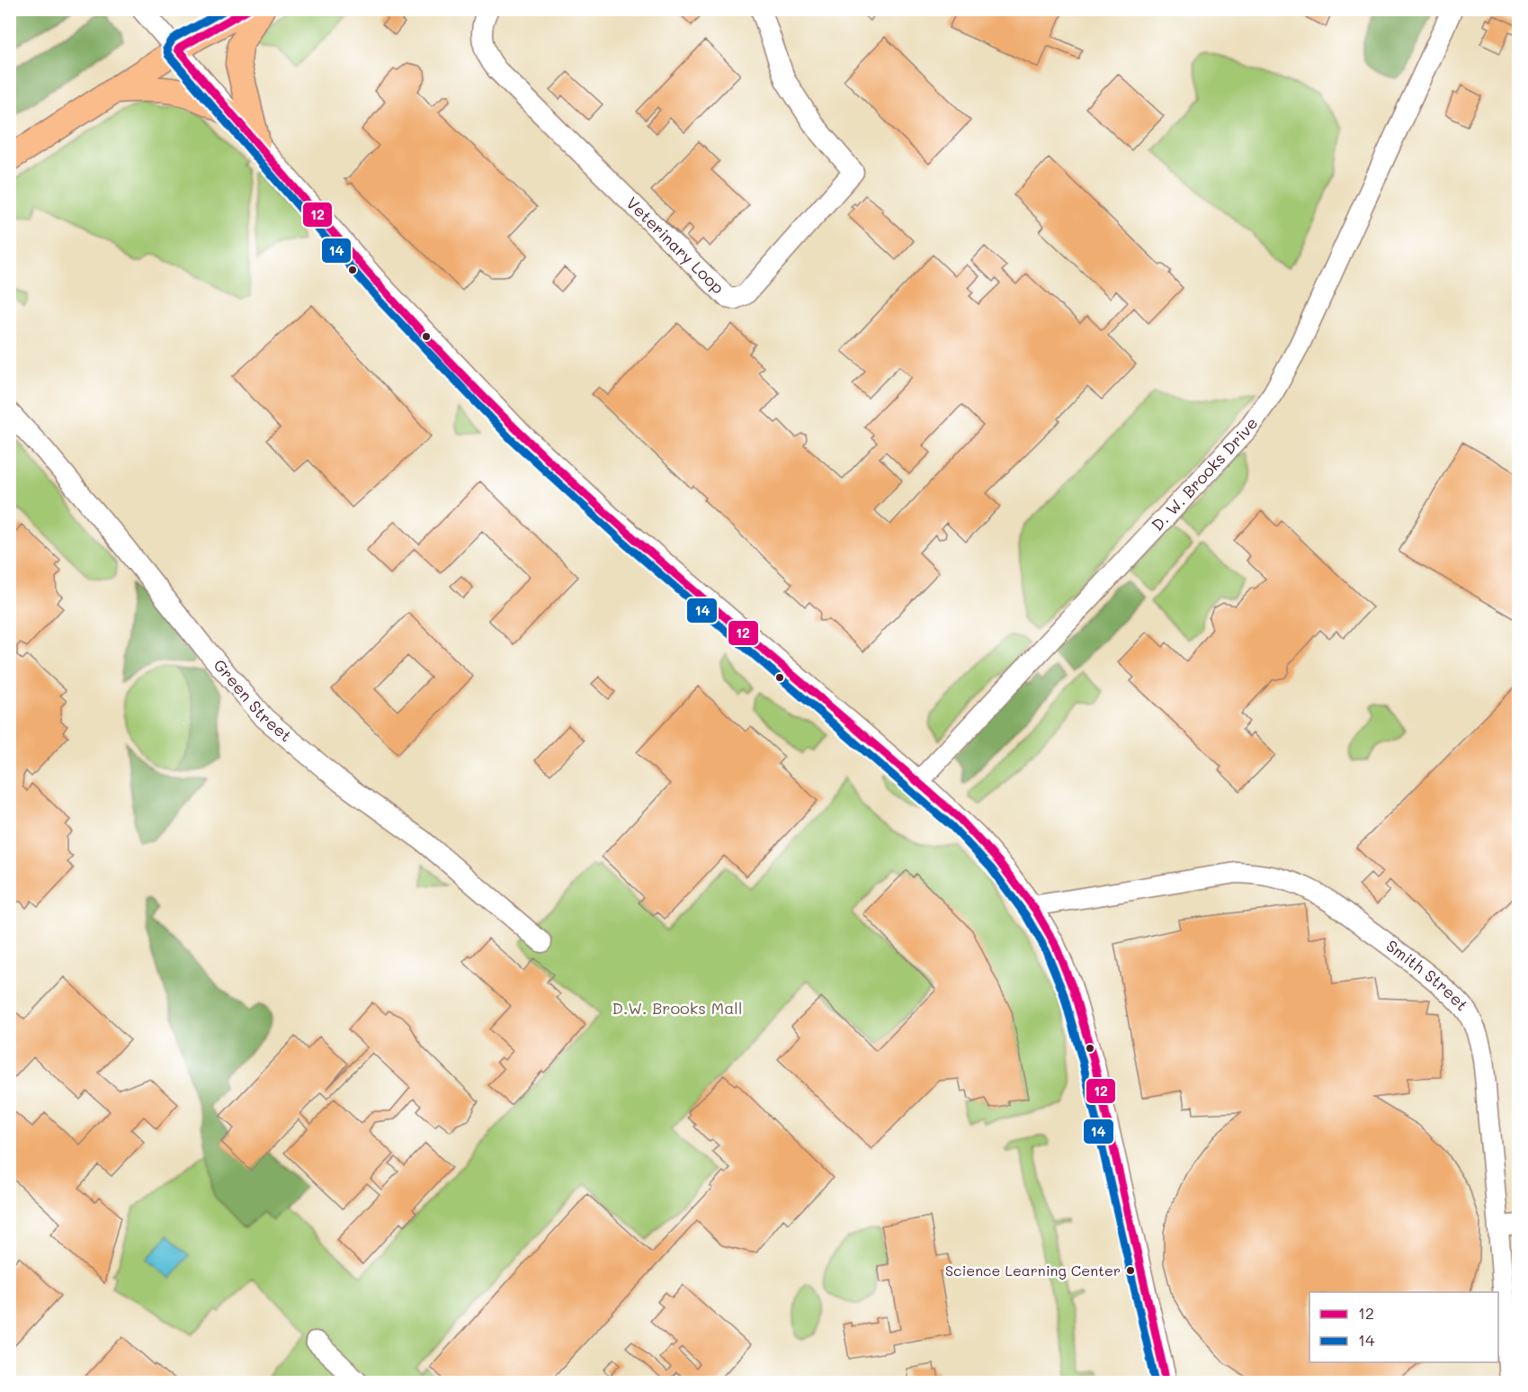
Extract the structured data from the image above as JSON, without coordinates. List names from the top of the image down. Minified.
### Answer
{"streets":{"street":["Veterinary Loop","D. W. Brooks Drive","Green Street","Smith Street"]},"parks":["D.W. Brooks Mall"],"places":["Science Learning Center"],"lines":["transit line 12","transit line 14"],"legend":["12","14"]}
